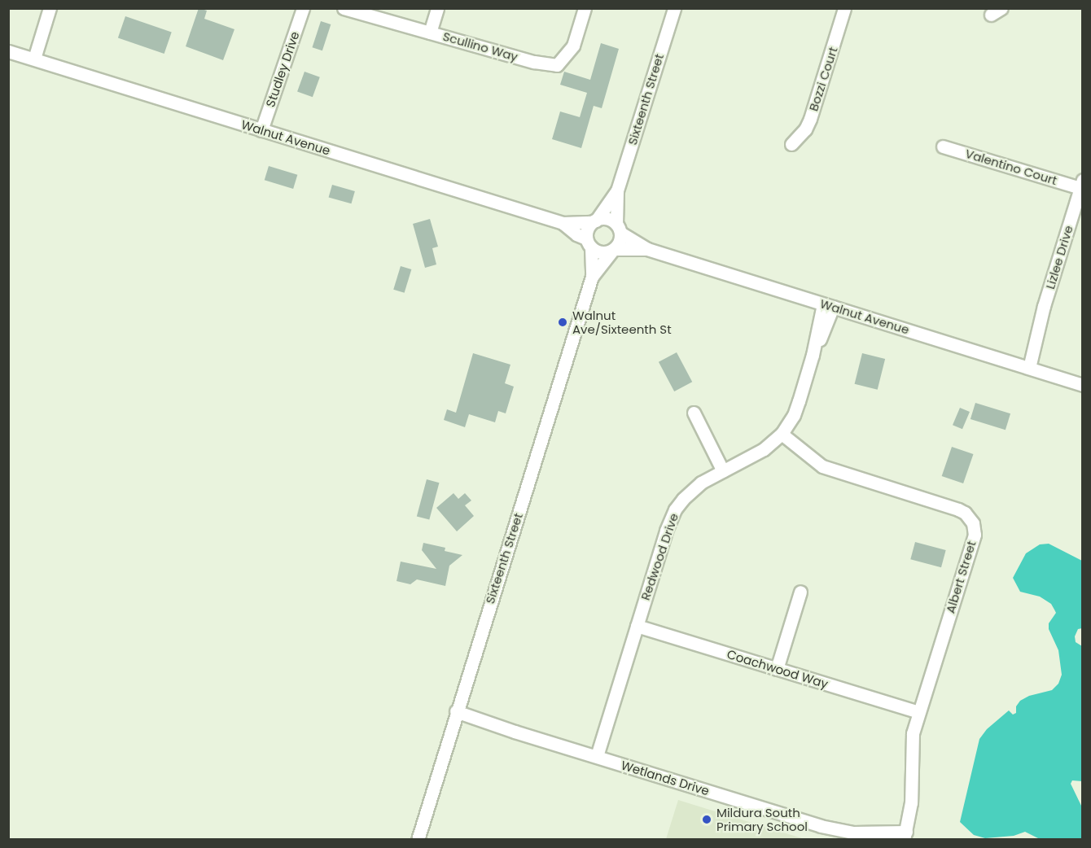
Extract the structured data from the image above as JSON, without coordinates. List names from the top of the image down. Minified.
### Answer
{"streets":{"street":["Scullino Way","Studley Drive","Bozzi Court","Sixteenth Street","Walnut Avenue","Valentino Court","Lizlee Drive","Redwood Drive","Albert Street","Coachwood Way","Wetlands Drive"]},"crossings":[["Studley Drive","Walnut Avenue"],["Sixteenth Street","Walnut Avenue"],["Sixteenth Street","Wetlands Drive"],["Walnut Avenue","Lizlee Drive"],["Walnut Avenue","Redwood Drive"],["Valentino Court","Lizlee Drive"],["Redwood Drive","Albert Street"],["Redwood Drive","Coachwood Way"],["Redwood Drive","Wetlands Drive"],["Albert Street","Coachwood Way"],["Albert Street","Wetlands Drive"]],"places":["Walnut Ave/Sixteenth St","Mildura South Primary School"]}
